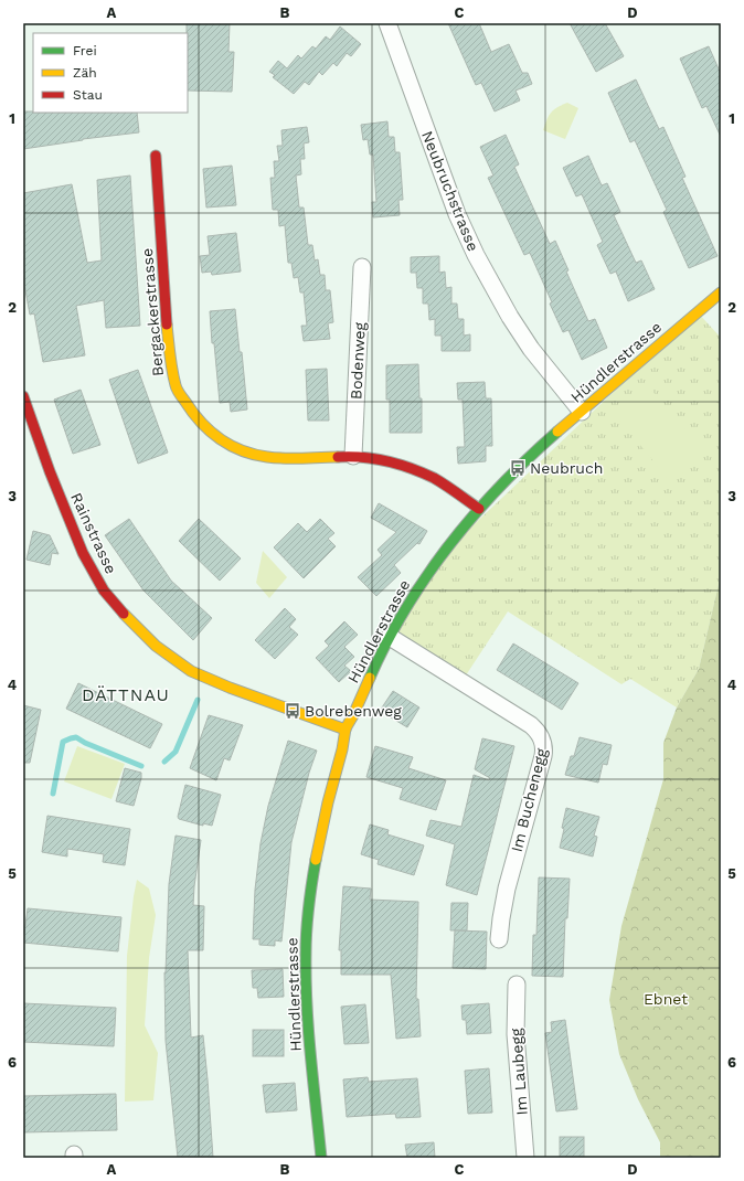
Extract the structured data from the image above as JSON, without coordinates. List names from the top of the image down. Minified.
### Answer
{"streets":{"street":["Neubruchstrasse","Bergackerstrasse","Bodenweg","Hündlerstrasse","Rainstrasse","Im Buchenegg","Im Laubegg"]},"crossings":[["Neubruchstrasse","Hündlerstrasse"],["Bergackerstrasse","Bodenweg"],["Bergackerstrasse","Hündlerstrasse"],["Hündlerstrasse","Rainstrasse"],["Hündlerstrasse","Im Buchenegg"]],"districts":["DÄTTNAU"],"parks":["Ebnet"],"places":{"bus stop":["Neubruch","Bolrebenweg"]},"legend":["Frei","Zäh","Stau"],"grid":{"columns":["A","B","C","D"],"rows":["1","2","3","4","5","6"]}}
